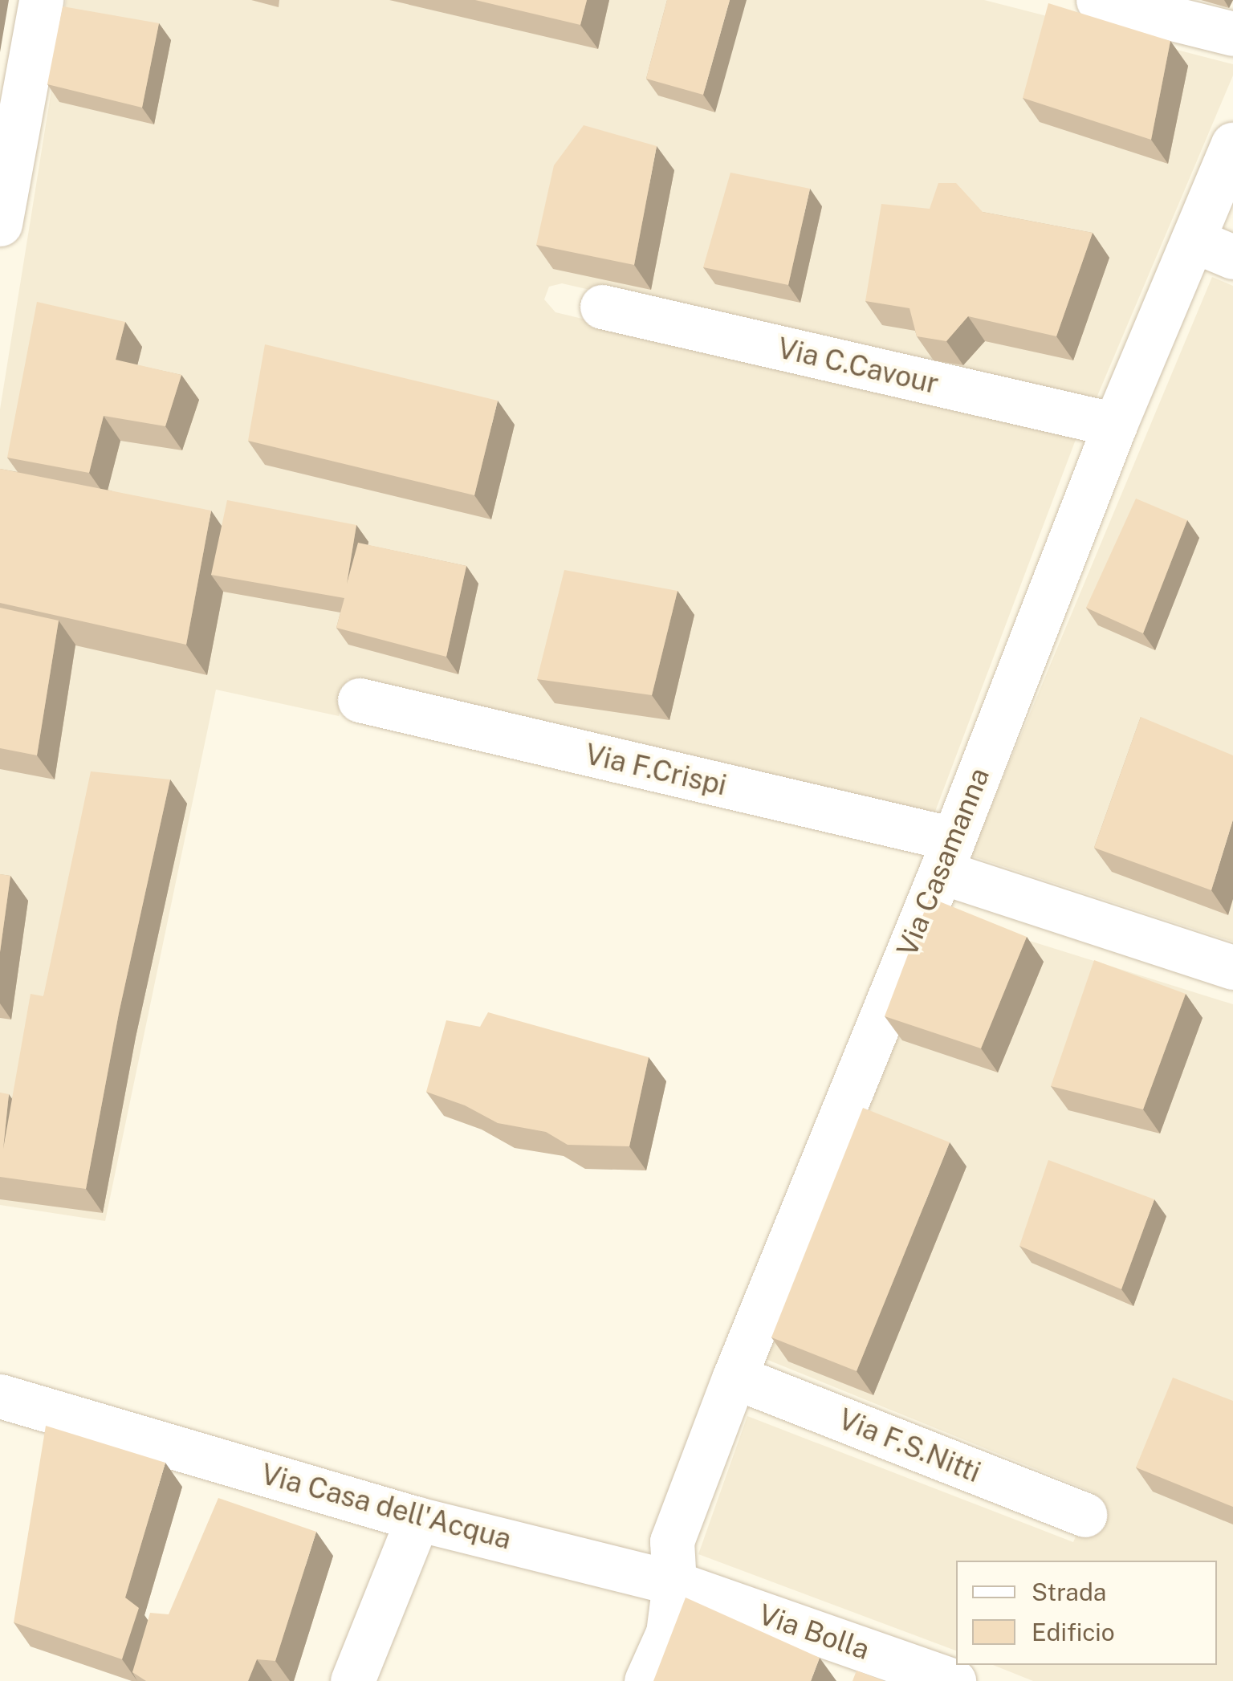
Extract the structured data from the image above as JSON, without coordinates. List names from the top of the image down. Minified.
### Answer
{"streets":{"street":["Via C.Cavour","Via F.Crispi","Via Casamanna","Via F.S.Nitti","Via Casa dell'Acqua","Via Bolla"]},"crossings":[["Via C.Cavour","Via Casamanna"],["Via F.Crispi","Via Casamanna"],["Via Casamanna","Via F.S.Nitti"],["Via Casamanna","Via Casa dell'Acqua"],["Via Casamanna","Via Bolla"],["Via Casa dell'Acqua","Via Bolla"]],"legend":["Strada","Edificio"]}
